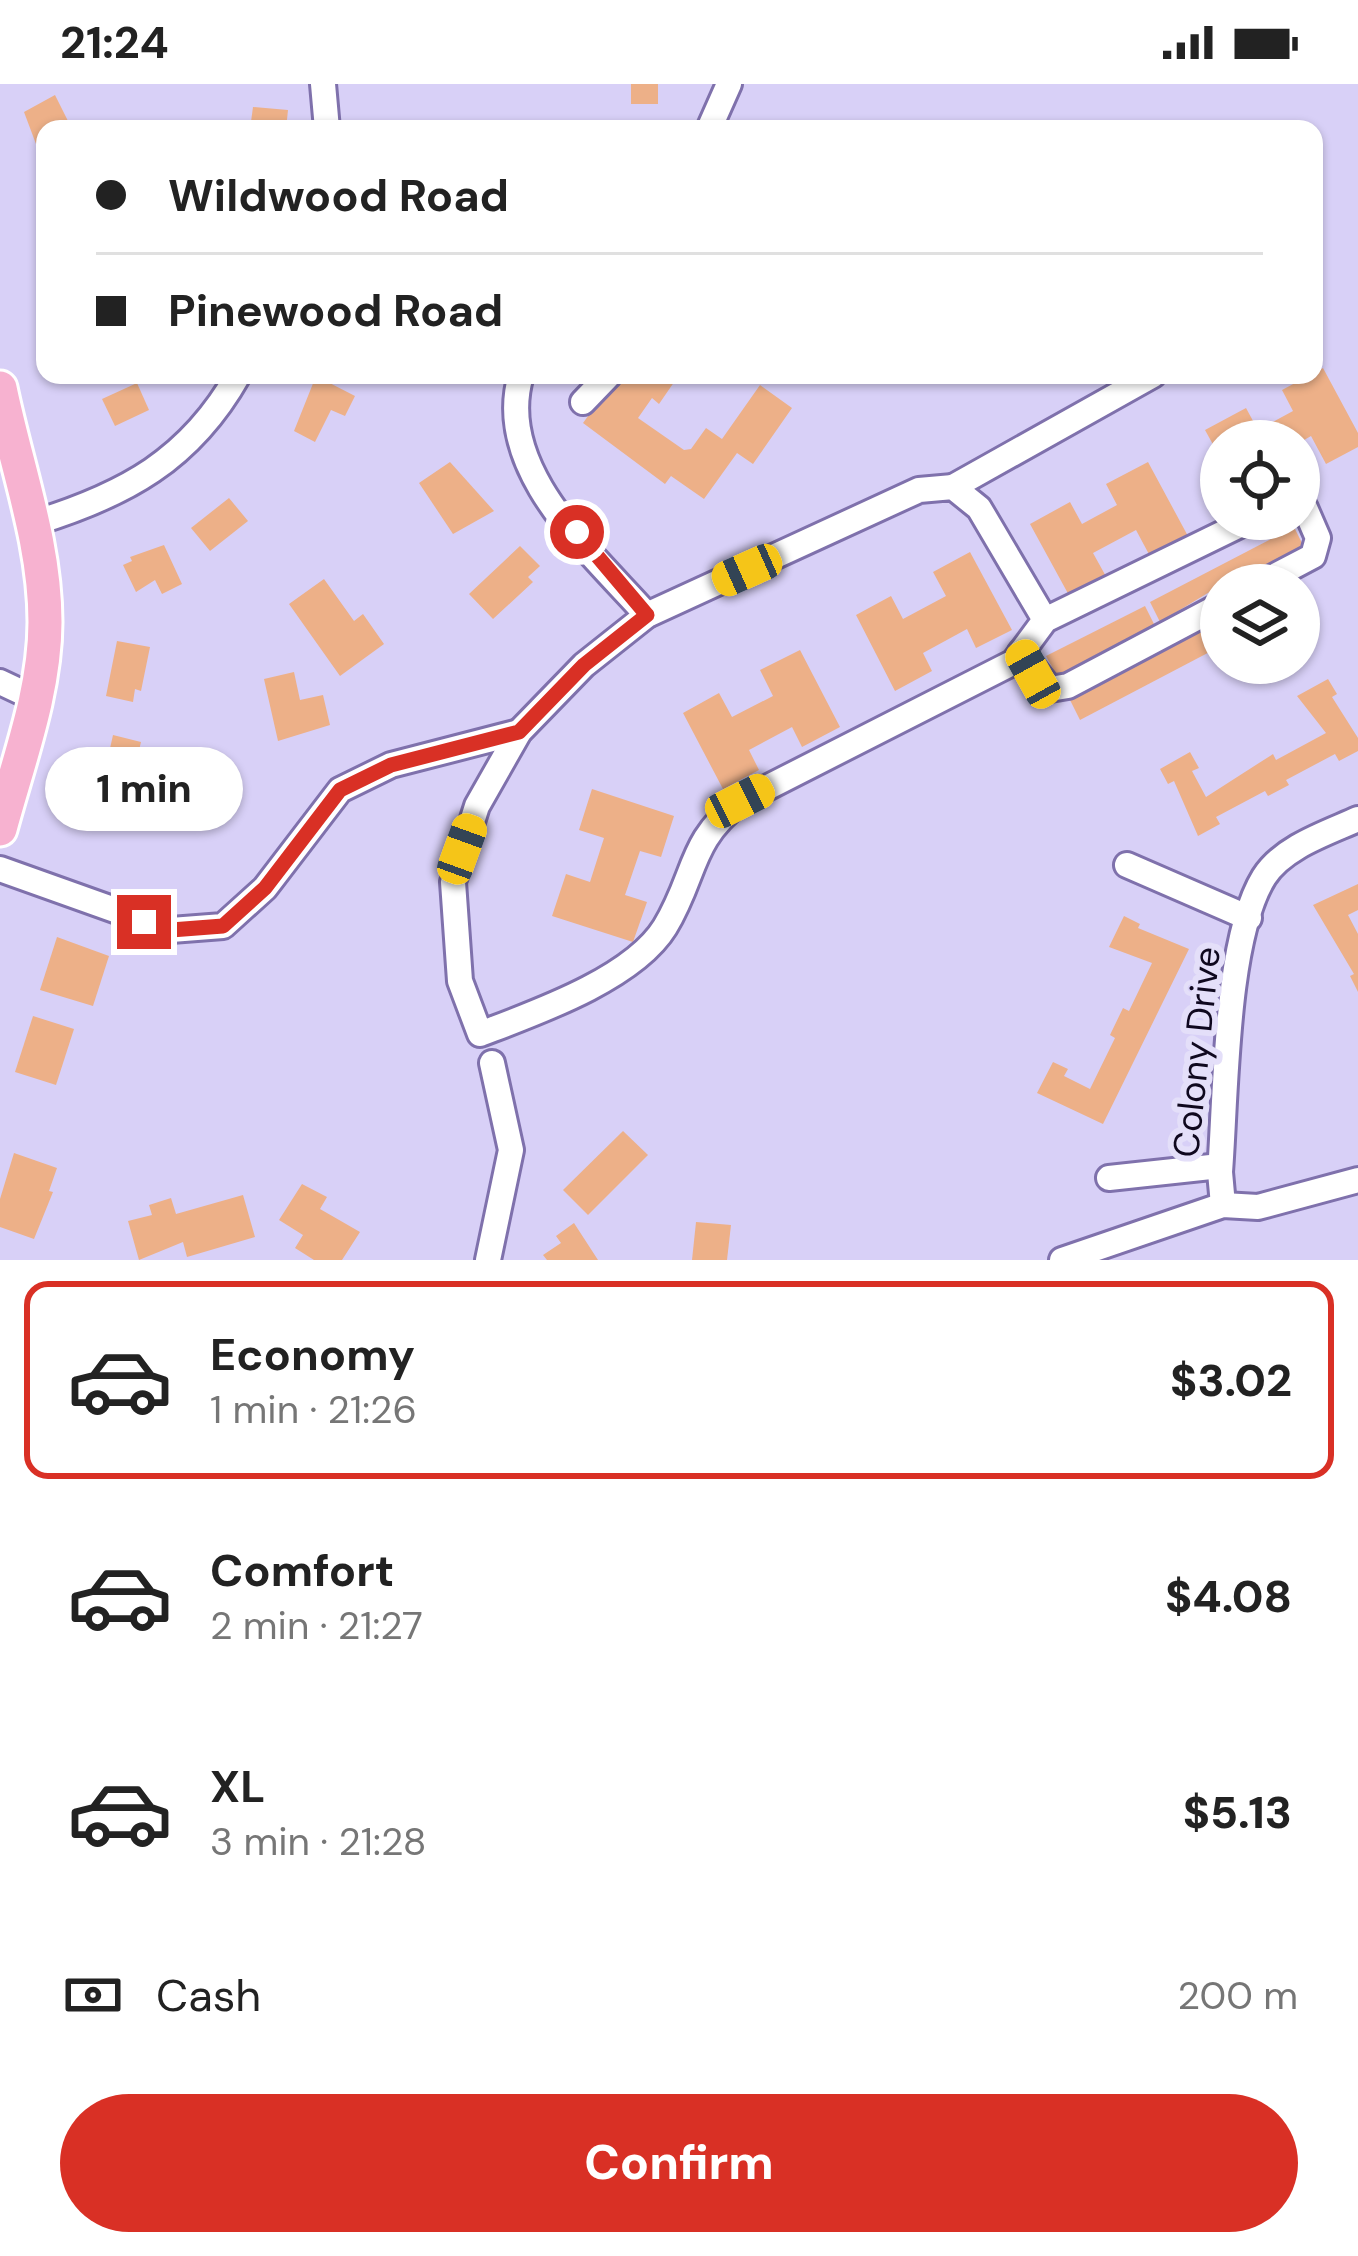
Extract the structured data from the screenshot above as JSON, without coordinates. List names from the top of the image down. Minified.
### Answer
{"streets":{"street":["Colony Drive"]},"page":{"status":"21:24","banner":["Wildwood Road","Pinewood Road"],"bubble":"1 min","list":[{"name":"Economy","note":"1 min · 21:26","value":"$3.02"},{"name":"Comfort","note":"2 min · 21:27","value":"$4.08"},{"name":"XL","note":"3 min · 21:28","value":"$5.13"}],"pay":["Cash","200 m"],"buttons":"Confirm"}}
